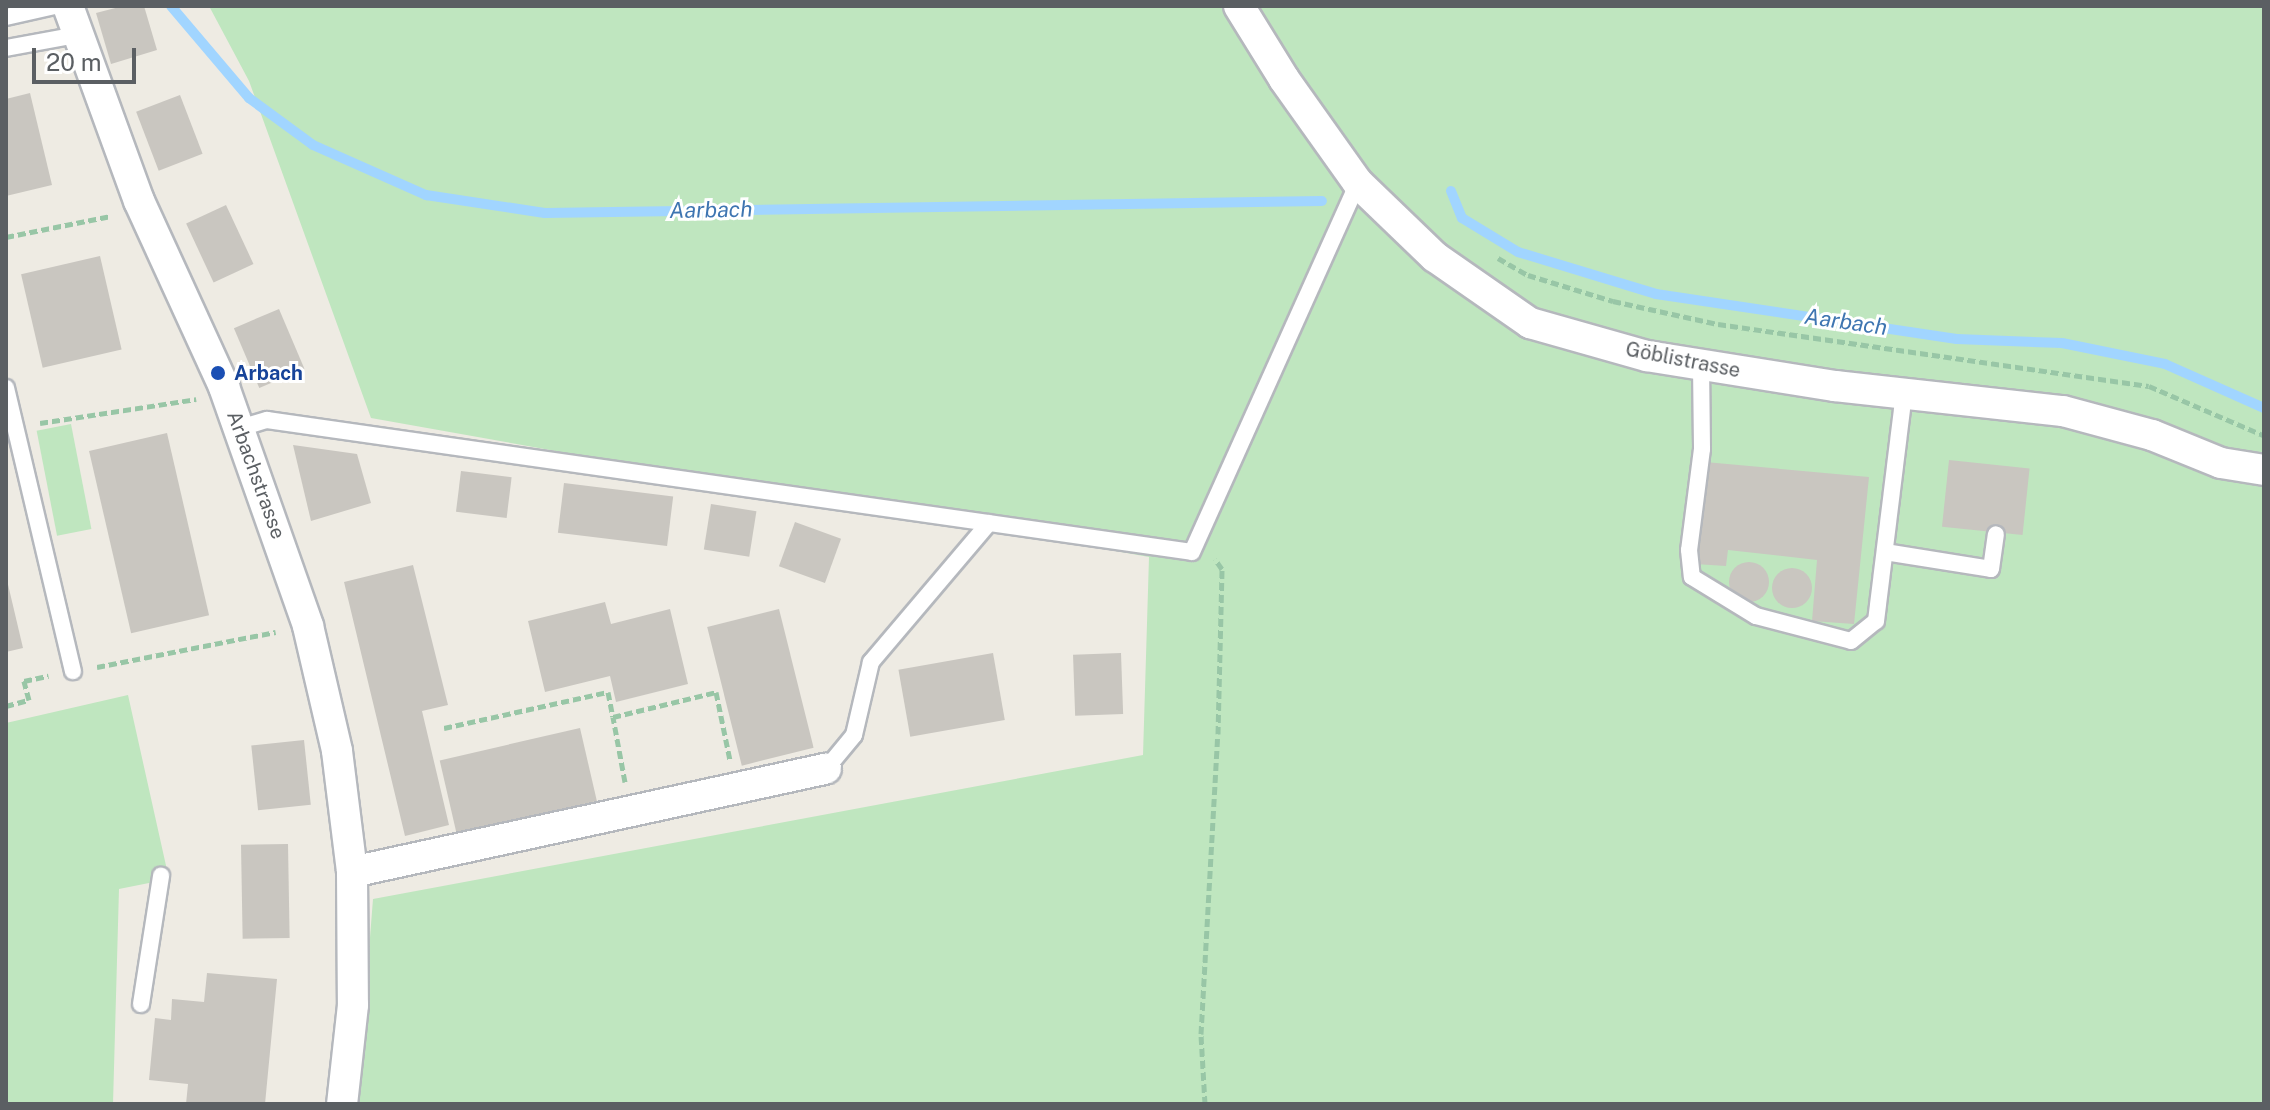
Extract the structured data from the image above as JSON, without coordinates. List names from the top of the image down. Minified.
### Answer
{"streets":{"street":["Göblistrasse","Arbachstrasse"]},"water":["Aarbach"],"places":["Arbach"],"scale_bar":"20 m"}
